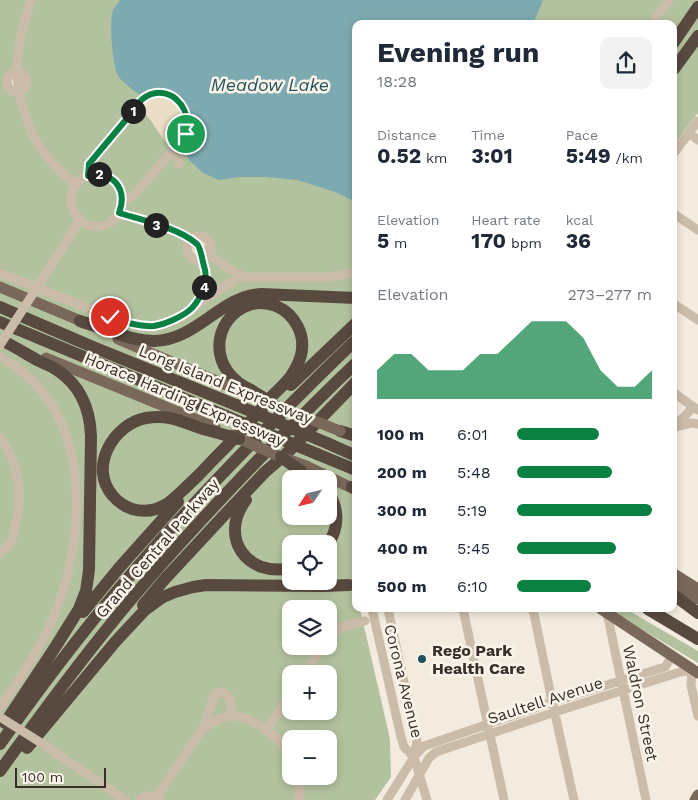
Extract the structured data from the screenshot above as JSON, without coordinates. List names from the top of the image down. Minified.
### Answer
{"streets":{"highway":["Long Island Expressway","Grand Central Parkway"],"main road":["Horace Harding Expressway"],"street":["Corona Avenue","Saultell Avenue","Waldron Street"]},"crossings":[["Corona Avenue","Saultell Avenue"],["Saultell Avenue","Waldron Street"]],"water":["Meadow Lake"],"places":["Rego Park Health Care"],"scale_bar":"100 m","north":"bottom left","page":{"heading":["Evening run","18:28"],"pins":["1","2","3","4"],"stats":[["Distance","0.52 km"],["Time","3:01"],["Pace","5:49 /km"],["Elevation","5 m"],["Heart rate","170 bpm"],["kcal","36"]],"chart":["Elevation","273–277 m"],"list":[{"name":"100 m","note":"6:01"},{"name":"200 m","note":"5:48"},{"name":"300 m","note":"5:19"},{"name":"400 m","note":"5:45"},{"name":"500 m","note":"6:10"}],"map_buttons":["+","−"],"scale":"100 m"}}
